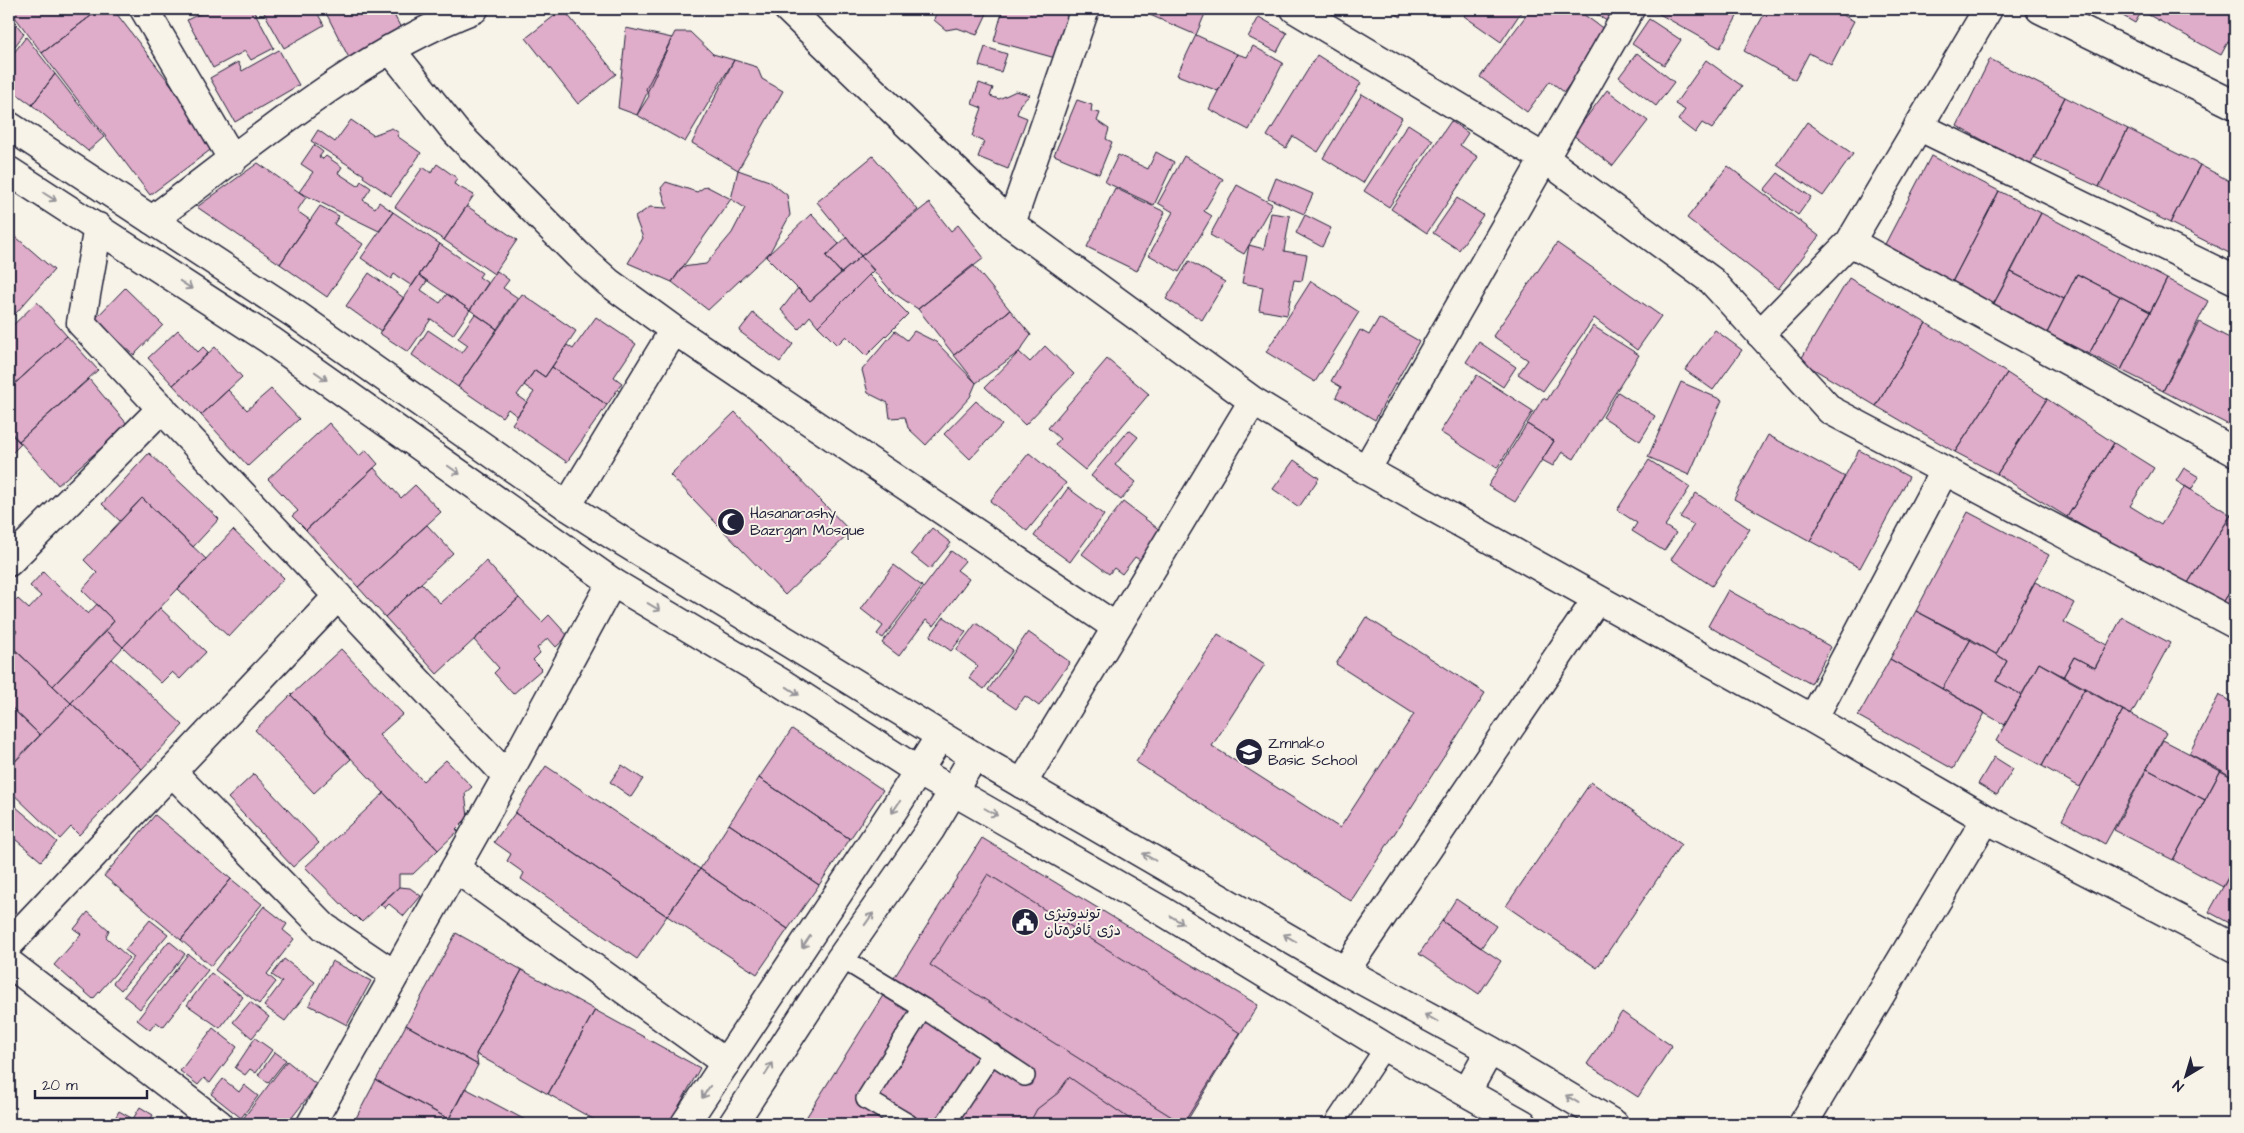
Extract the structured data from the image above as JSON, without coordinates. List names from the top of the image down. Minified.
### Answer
{"places":{"mosque":["Hasanarashy Bazrgan Mosque"],"school or university":["Zmnako Basic School"],"public building":["توندوتیژی دژی ئافرەتان"]},"scale_bar":"20 m","north":"bottom left"}
